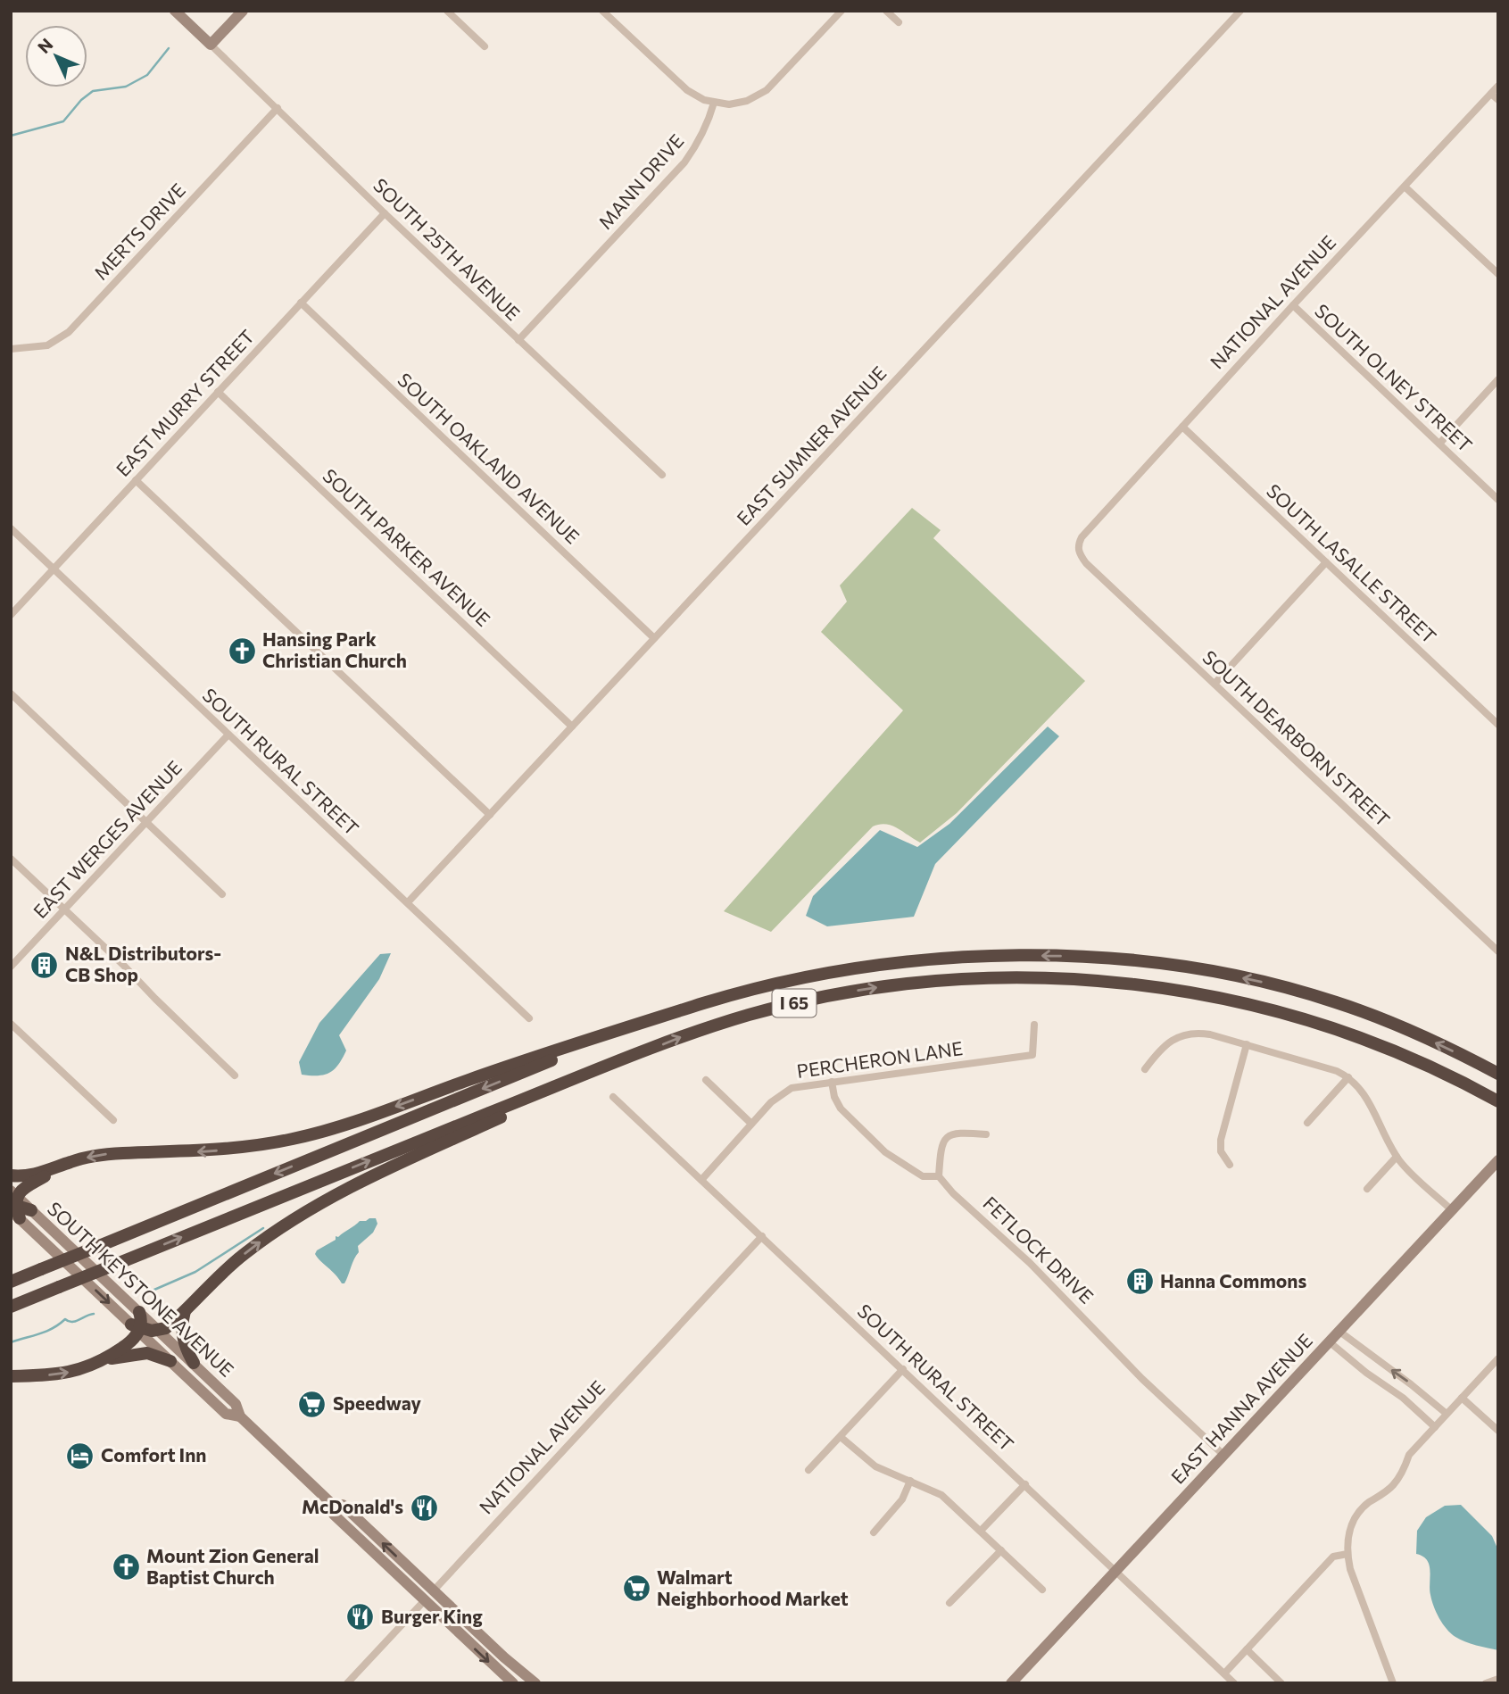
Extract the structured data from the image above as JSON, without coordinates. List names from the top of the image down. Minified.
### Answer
{"streets":{"highway":["I 65"],"main road":["NATIONAL AVENUE","SOUTH KEYSTONE AVENUE","EAST HANNA AVENUE"],"street":["MANN DRIVE","MERTS DRIVE","SOUTH 25TH AVENUE","SOUTH OLNEY STREET","EAST MURRY STREET","EAST SUMNER AVENUE","SOUTH OAKLAND AVENUE","SOUTH PARKER AVENUE","SOUTH LASALLE STREET","SOUTH DEARBORN STREET","SOUTH RURAL STREET","EAST WERGES AVENUE","PERCHERON LANE","FETLOCK DRIVE"]},"crossings":[["MANN DRIVE","SOUTH 25TH AVENUE"],["MERTS DRIVE","SOUTH 25TH AVENUE"],["SOUTH 25TH AVENUE","EAST MURRY STREET"],["NATIONAL AVENUE","SOUTH OLNEY STREET"],["NATIONAL AVENUE","SOUTH LASALLE STREET"],["NATIONAL AVENUE","SOUTH DEARBORN STREET"],["NATIONAL AVENUE","SOUTH RURAL STREET"],["NATIONAL AVENUE","SOUTH KEYSTONE AVENUE"],["EAST MURRY STREET","SOUTH OAKLAND AVENUE"],["EAST MURRY STREET","SOUTH PARKER AVENUE"],["EAST MURRY STREET","SOUTH RURAL STREET"],["EAST SUMNER AVENUE","SOUTH OAKLAND AVENUE"],["EAST SUMNER AVENUE","SOUTH PARKER AVENUE"],["EAST SUMNER AVENUE","SOUTH RURAL STREET"],["SOUTH RURAL STREET","EAST WERGES AVENUE"],["SOUTH RURAL STREET","PERCHERON LANE"],["SOUTH RURAL STREET","EAST HANNA AVENUE"],["FETLOCK DRIVE","EAST HANNA AVENUE"]],"places":{"church":["Hansing Park Christian Church","Mount Zion General Baptist Church"],"building":["N&L Distributors- CB Shop","Hanna Commons"],"supermarket":["Speedway","Walmart Neighborhood Market"],"hotel":["Comfort Inn"],"restaurant":["McDonald's","Burger King"]},"north":"top left"}
